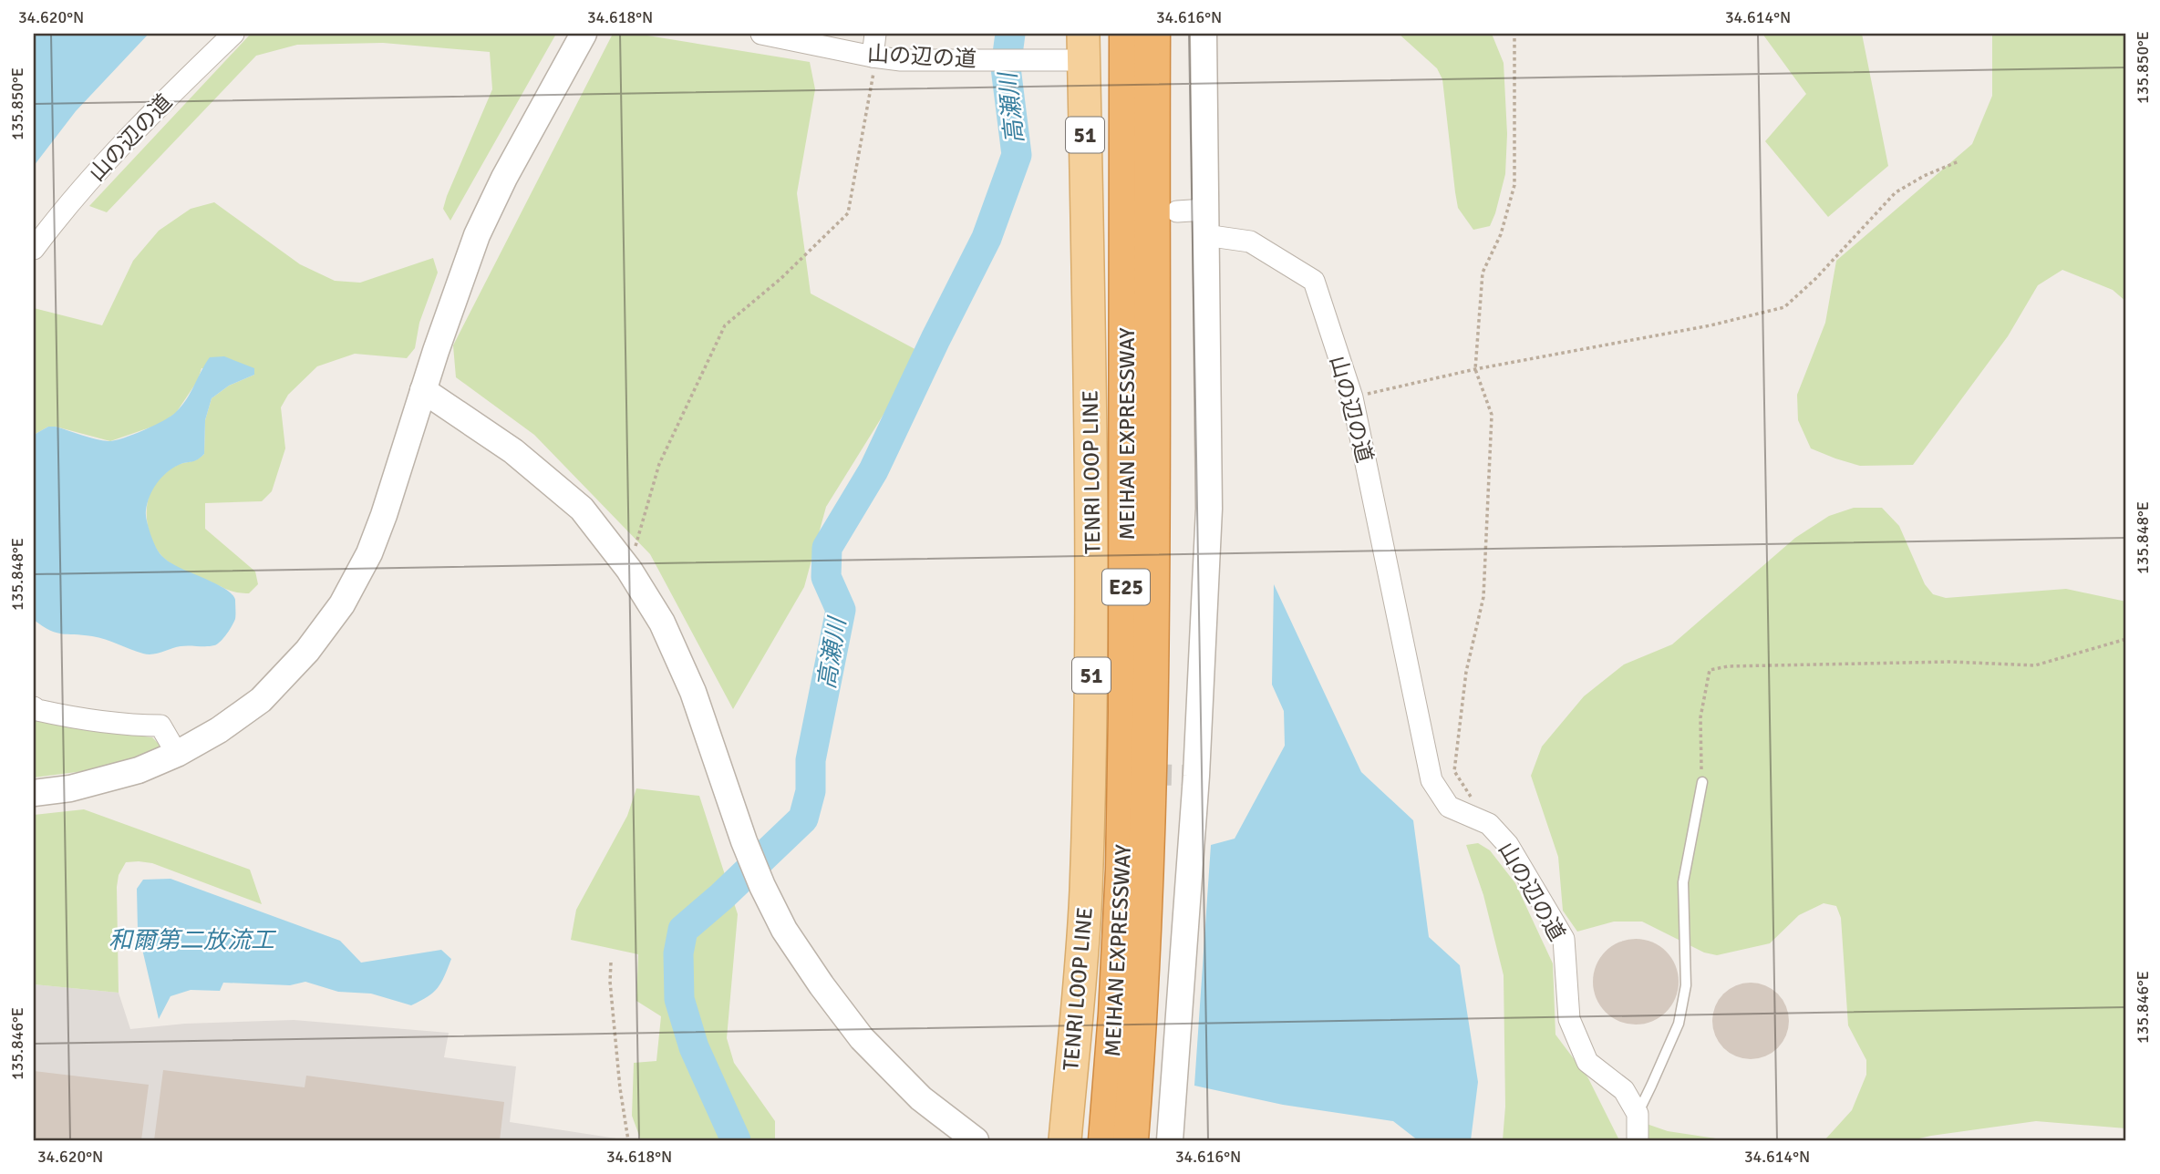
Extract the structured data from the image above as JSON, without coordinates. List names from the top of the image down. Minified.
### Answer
{"streets":{"highway":["MEIHAN EXPRESSWAY","E25"],"main road":["51","TENRI LOOP LINE"],"street":["山の辺の道"]},"crossings":[["山の辺の道","TENRI LOOP LINE"]],"water":["高瀬川","和爾第二放流工"],"coordinates":["34.620°N","34.618°N","34.616°N","34.614°N","135.850°E","135.848°E","135.846°E"]}
